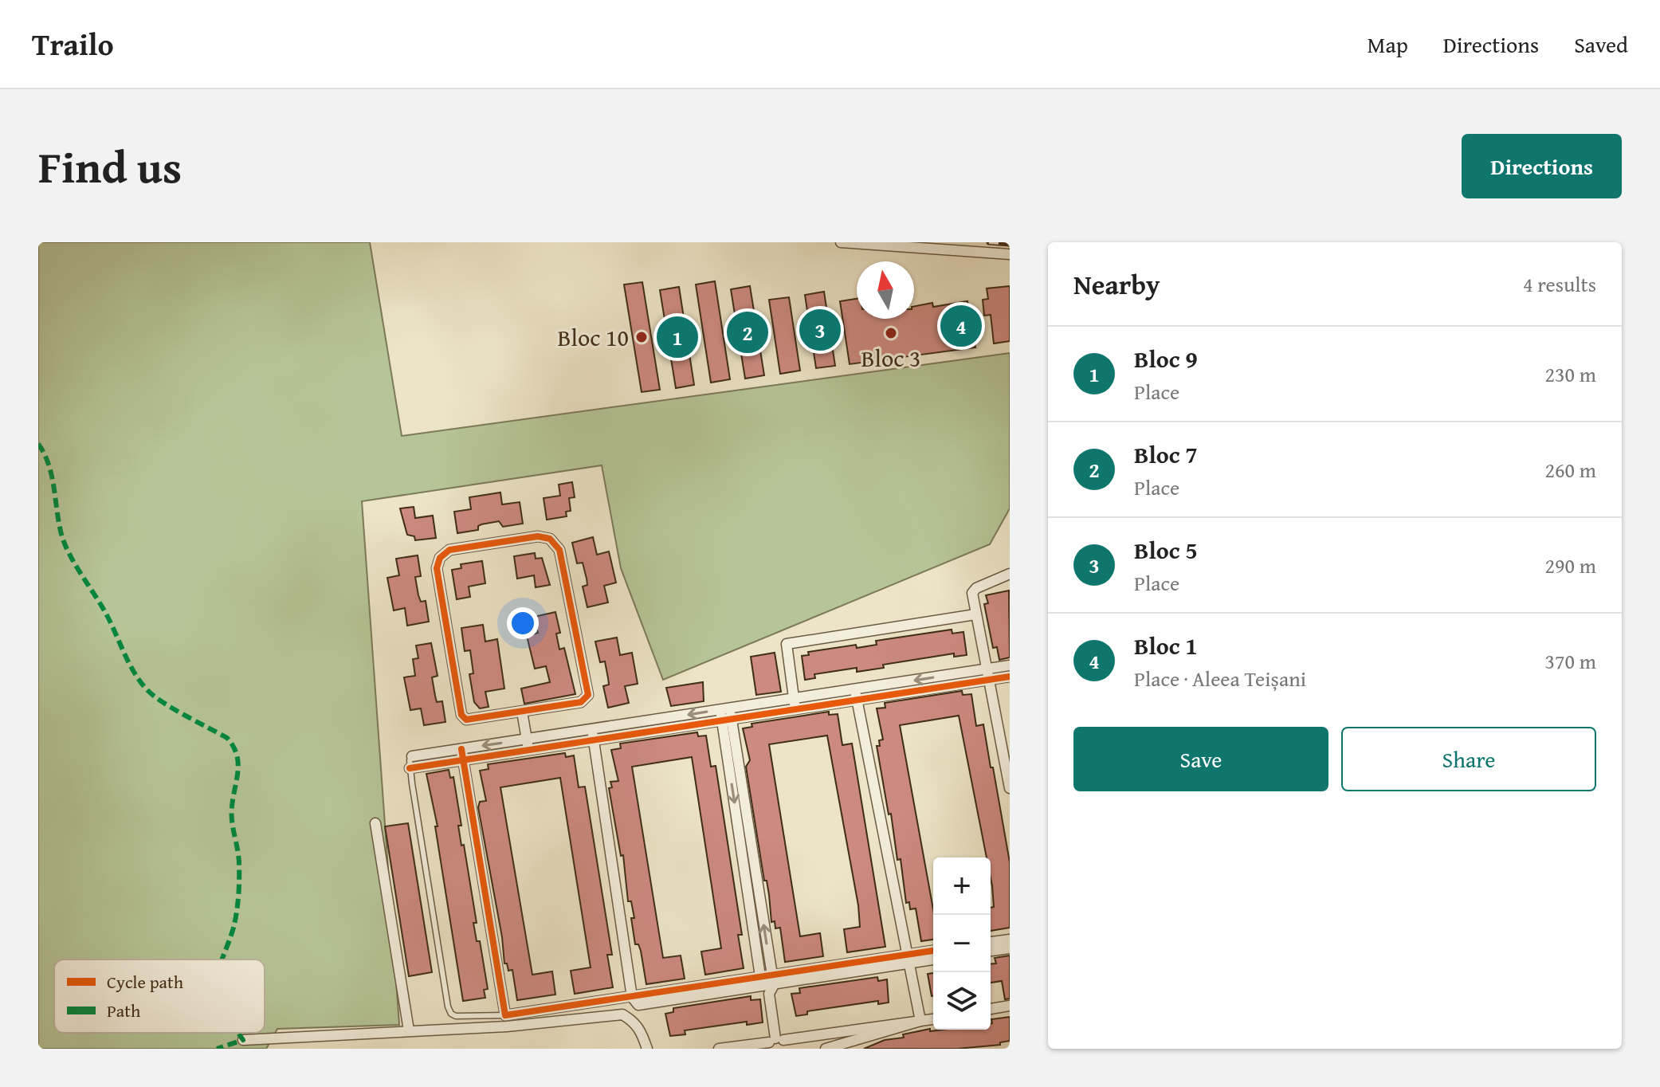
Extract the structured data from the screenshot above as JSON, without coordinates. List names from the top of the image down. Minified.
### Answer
{"places":["Bloc 3","Bloc 10"],"legend":["Cycle path","Path"],"north":"top","page":{"header":"Trailo","nav":["Map","Directions","Saved"],"title":"Find us","buttons":["Directions",["Save","Share"]],"heading":["Nearby","4 results"],"pins":["4","3","2","1"],"list":[{"mark":"1","name":"Bloc 9","note":"Place","value":"230 m"},{"mark":"2","name":"Bloc 7","note":"Place","value":"260 m"},{"mark":"3","name":"Bloc 5","note":"Place","value":"290 m"},{"mark":"4","name":"Bloc 1","note":"Place · Aleea Teișani","value":"370 m"}],"map_buttons":["+","−"]}}
